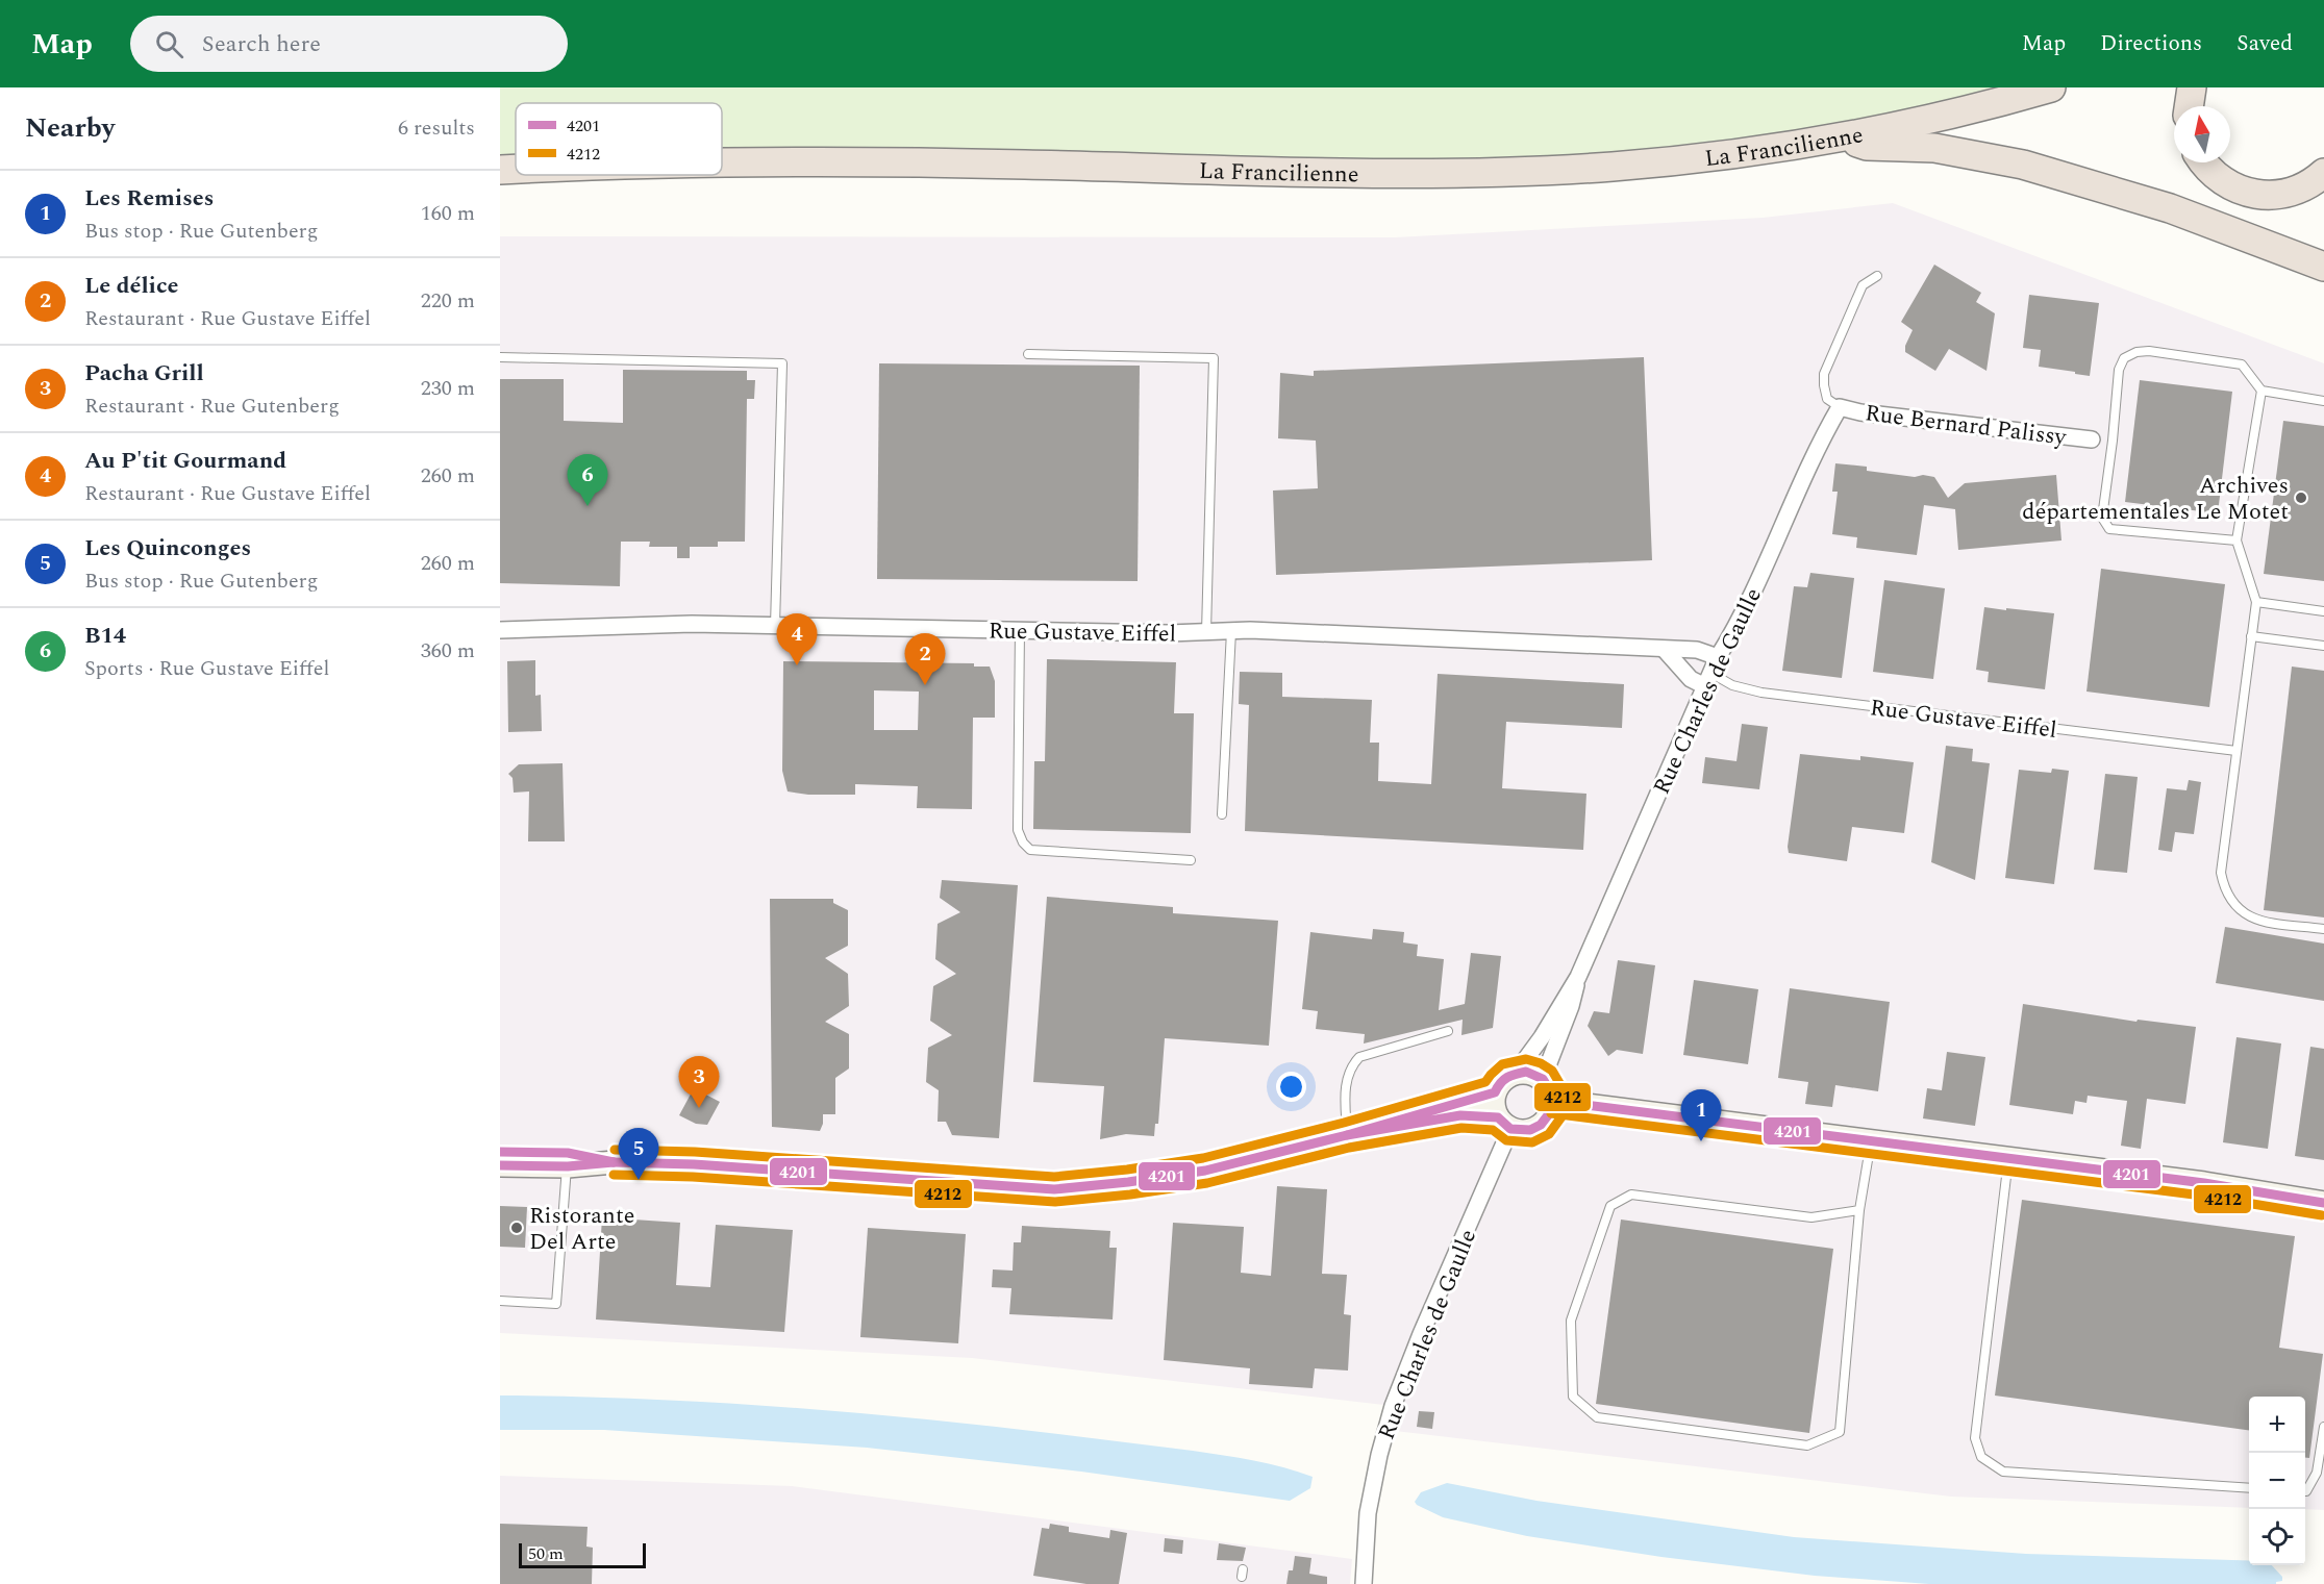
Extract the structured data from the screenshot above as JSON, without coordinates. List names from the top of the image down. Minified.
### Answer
{"streets":{"highway":["La Francilienne"],"street":["Rue Bernard Palissy","Rue Gustave Eiffel","Rue Charles de Gaulle"]},"crossings":[["Rue Bernard Palissy","Rue Charles de Gaulle"],["Rue Gustave Eiffel","Rue Charles de Gaulle"]],"places":["Archives départementales Le Motet","Ristorante Del Arte"],"lines":["transit line 4212","transit line 4201"],"legend":["4201","4212"],"scale_bar":"50 m","north":"top","page":{"header":"Map","search":"Search here","nav":["Map","Directions","Saved"],"heading":["Nearby","6 results"],"list":[{"mark":"1","name":"Les Remises","note":"Bus stop · Rue Gutenberg","value":"160 m"},{"mark":"2","name":"Le délice","note":"Restaurant · Rue Gustave Eiffel","value":"220 m"},{"mark":"3","name":"Pacha Grill","note":"Restaurant · Rue Gutenberg","value":"230 m"},{"mark":"4","name":"Au P'tit Gourmand","note":"Restaurant · Rue Gustave Eiffel","value":"260 m"},{"mark":"5","name":"Les Quinconges","note":"Bus stop · Rue Gutenberg","value":"260 m"},{"mark":"6","name":"B14","note":"Sports · Rue Gustave Eiffel","value":"360 m"}],"pins":["6","4","2","3","1","5"],"map_buttons":["+","−"],"scale":"50 m"}}
